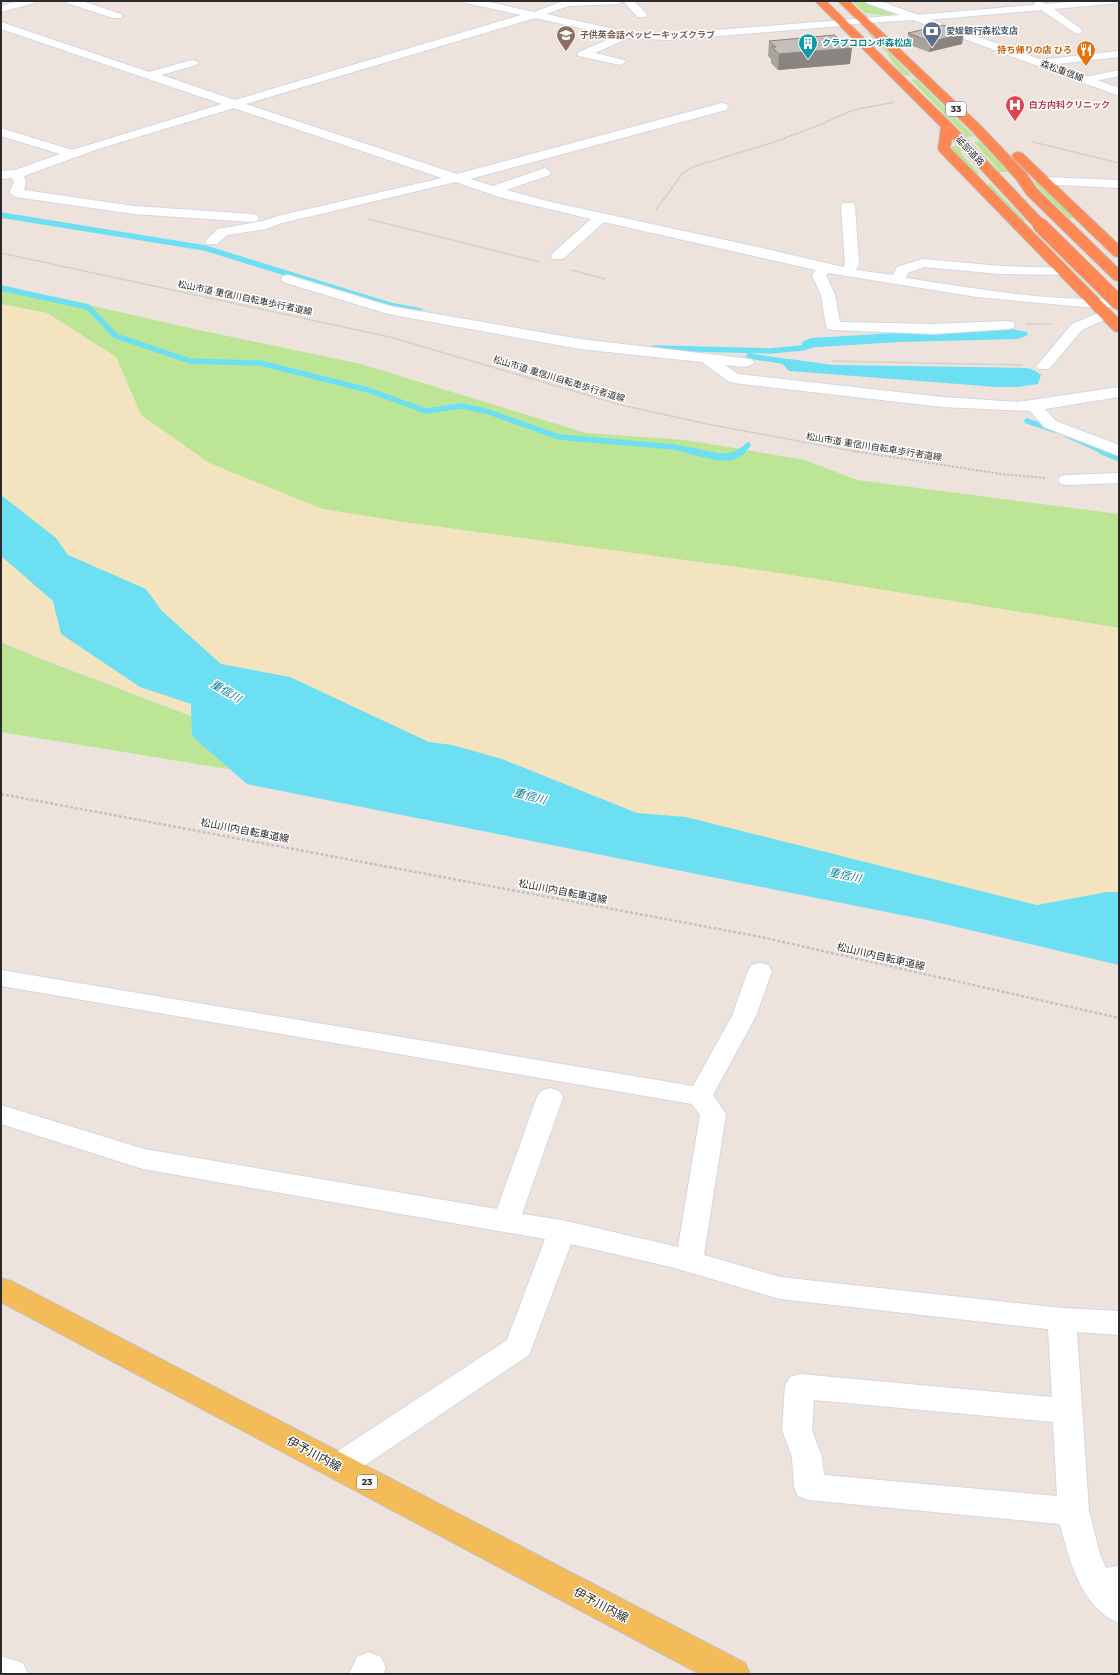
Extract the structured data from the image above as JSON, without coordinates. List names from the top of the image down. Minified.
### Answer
{"streets":{"highway":["33","砥部道路"],"main road":["伊予川内線","23"],"street":["森松重信線"],"path":["松山市道 重信川自転車歩行者道線","松山川内自転車道線"]},"crossings":[["森松重信線","砥部道路"]],"water":["重信川"],"places":{"bank":["愛媛銀行森松支店"],"school or university":["子供英会話ペッピーキッズクラブ"],"building":["クラブコロンボ森松店"],"restaurant":["持ち帰りの店 ひろ"],"hospital":["白方内科クリニック"]}}
